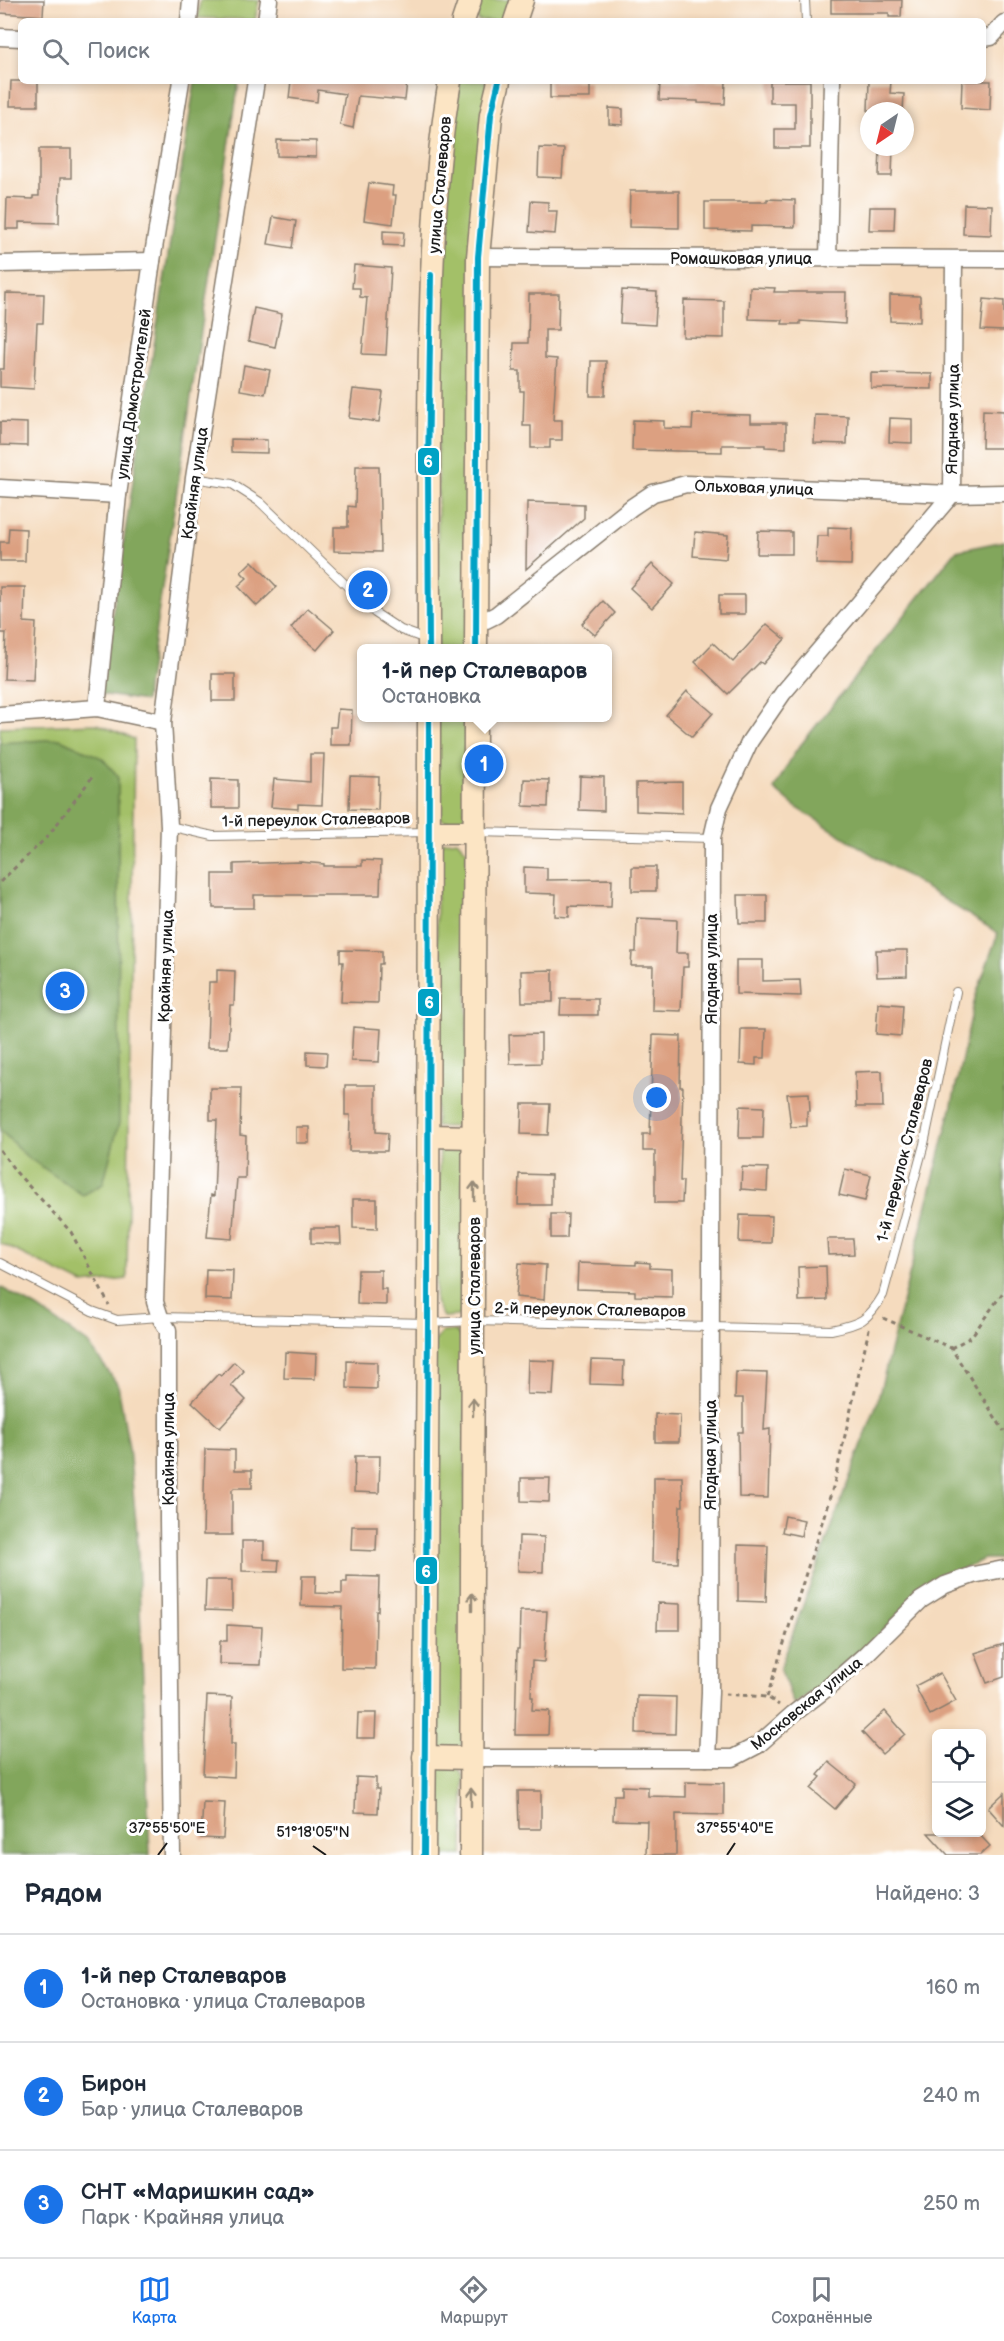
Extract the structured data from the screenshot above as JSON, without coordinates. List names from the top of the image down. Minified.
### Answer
{"streets":{"main road":["улица Сталеваров"],"street":["Ромашковая улица","улица Домостроителей","Ягодная улица","Крайняя улица","Ольховая улица","Московская улица"],"lane":["1-й переулок Сталеваров","2-й переулок Сталеваров"]},"crossings":[["улица Сталеваров","2-й переулок Сталеваров"],["улица Сталеваров","Московская улица"],["Ромашковая улица","Ягодная улица"],["Ягодная улица","Ольховая улица"],["Ягодная улица","2-й переулок Сталеваров"],["Ягодная улица","Московская улица"],["Крайняя улица","1-й переулок Сталеваров"],["Крайняя улица","2-й переулок Сталеваров"],["1-й переулок Сталеваров","2-й переулок Сталеваров"]],"lines":["transit line 6"],"north":"bottom left","page":{"search":"Поиск","pins":["2","1","3"],"popup":["1-й пер Сталеваров","Остановка"],"heading":["Рядом","Найдено: 3"],"list":[{"mark":"1","name":"1-й пер Сталеваров","note":"Остановка · улица Сталеваров","value":"160 m"},{"mark":"2","name":"Бирон","note":"Бар · улица Сталеваров","value":"240 m"},{"mark":"3","name":"СНТ «Маришкин сад»","note":"Парк · Крайняя улица","value":"250 m"}],"nav":["Карта","Маршрут","Сохранённые"]},"coordinates":["37°55'50\"E","37°55'40\"E","51°18'05\"N"]}
